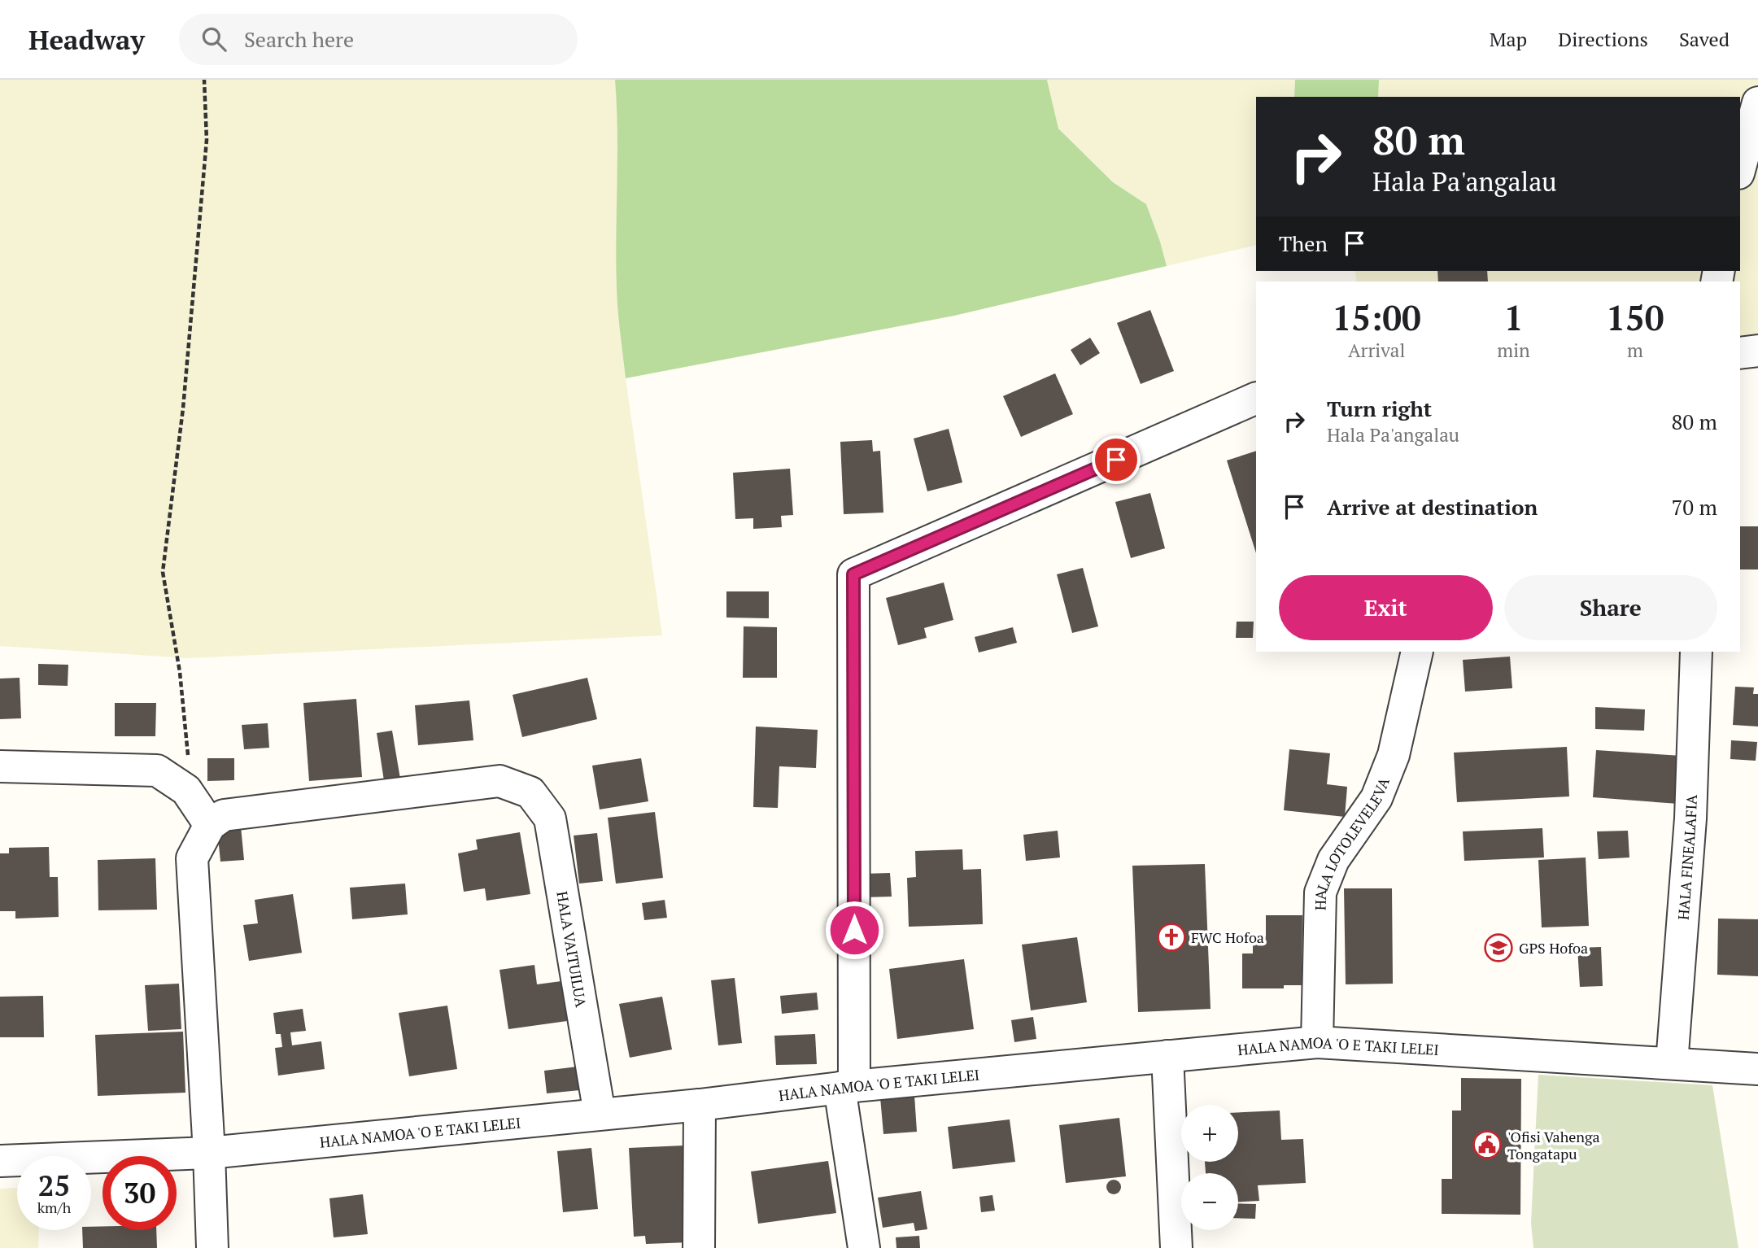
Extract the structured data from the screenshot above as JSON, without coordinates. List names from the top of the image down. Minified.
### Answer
{"streets":{"street":["HALA LOTOLEVELEVA","HALA FINEALAFIA","HALA VAITUILUA","HALA NAMOA 'O E TAKI LELEI"]},"crossings":[["HALA LOTOLEVELEVA","HALA NAMOA 'O E TAKI LELEI"],["HALA FINEALAFIA","HALA NAMOA 'O E TAKI LELEI"],["HALA VAITUILUA","HALA NAMOA 'O E TAKI LELEI"]],"places":{"church":["FWC Hofoa"],"school or university":["GPS Hofoa"],"public building":["'Ofisi Vahenga Tongatapu"]},"page":{"header":"Headway","search":"Search here","nav":["Map","Directions","Saved"],"turn":["80 m","Hala Pa'angalau"],"then":"Then","eta":["15:00","Arrival","1","min","150","m"],"list":[{"name":"Turn right","note":"Hala Pa'angalau","value":"80 m"},{"name":"Arrive at destination","value":"70 m"}],"buttons":["Exit","Share"],"map_buttons":["+","−"],"speed":"25 km/h","limit":"30"}}
